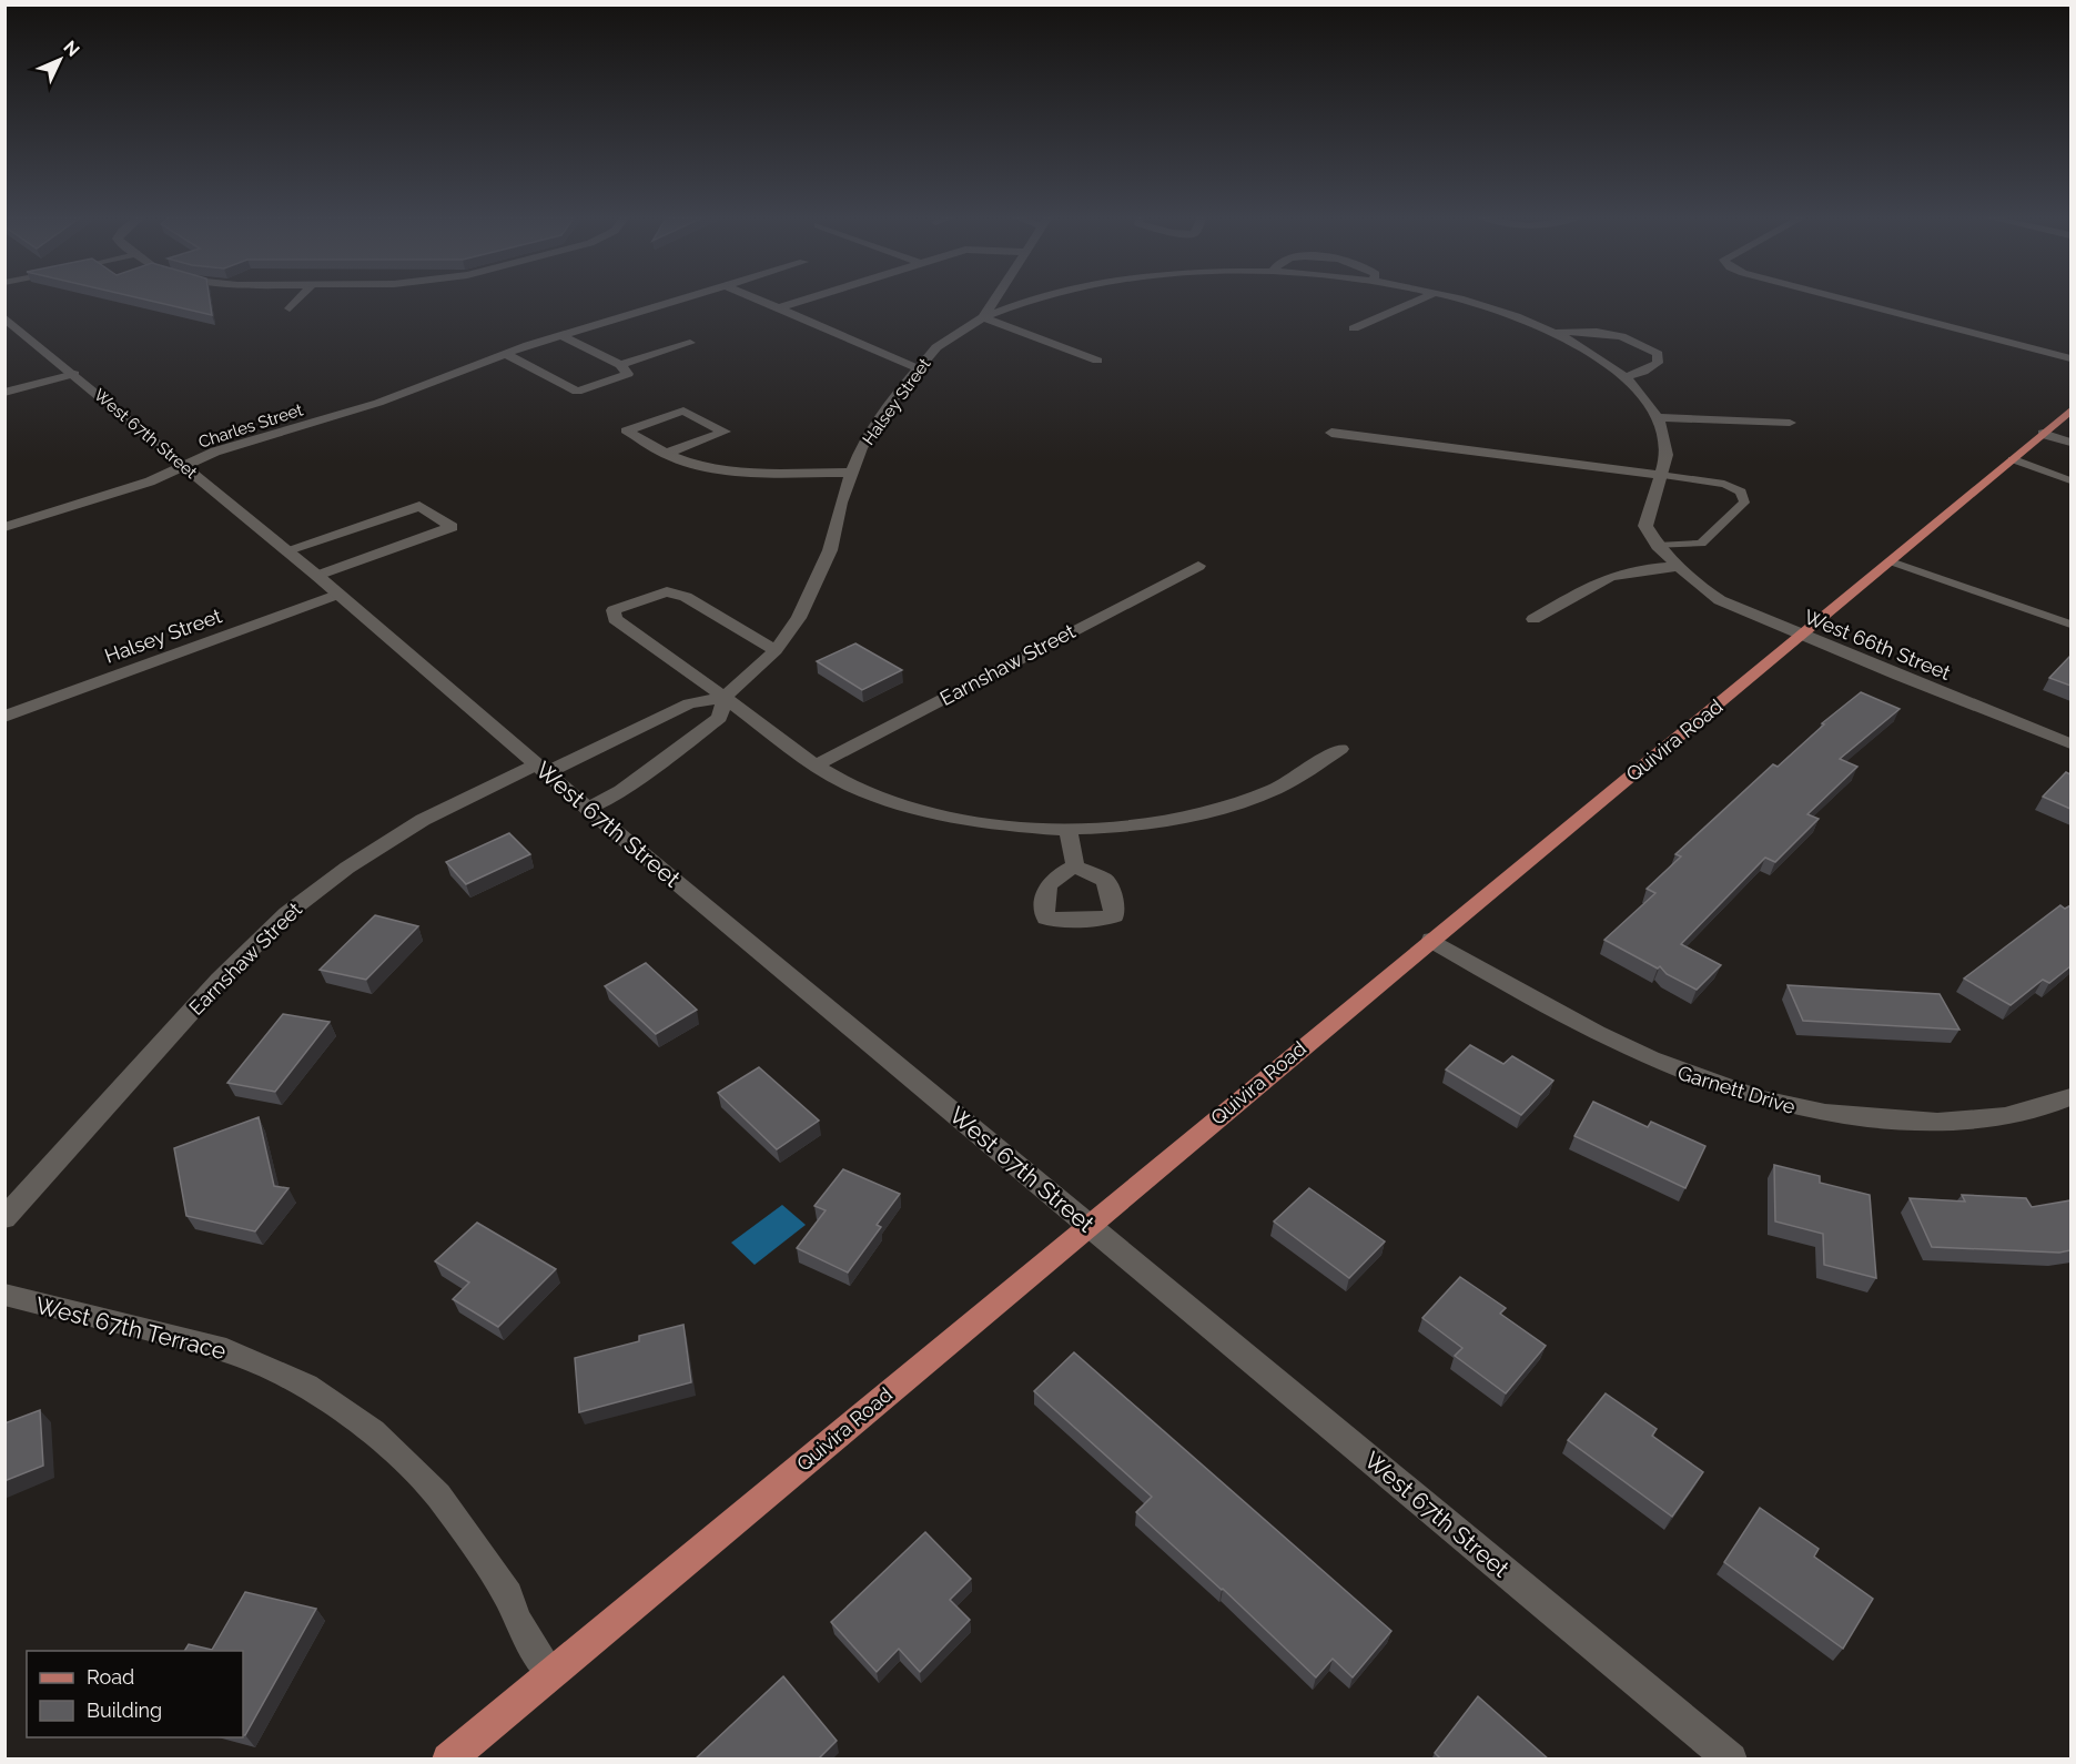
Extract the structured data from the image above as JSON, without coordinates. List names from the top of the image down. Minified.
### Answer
{"streets":{"main road":["Quivira Road"],"street":["Halsey Street","Charles Street","West 67th Street","West 66th Street","Earnshaw Street","Garnett Drive","West 67th Terrace"]},"crossings":[["Halsey Street","West 67th Street"],["Halsey Street","West 66th Street"],["Charles Street","West 67th Street"],["West 67th Street","Earnshaw Street"],["West 67th Street","Quivira Road"],["West 66th Street","Quivira Road"],["Quivira Road","Garnett Drive"],["Quivira Road","West 67th Terrace"]],"legend":["Road","Building"],"north":"top right"}
